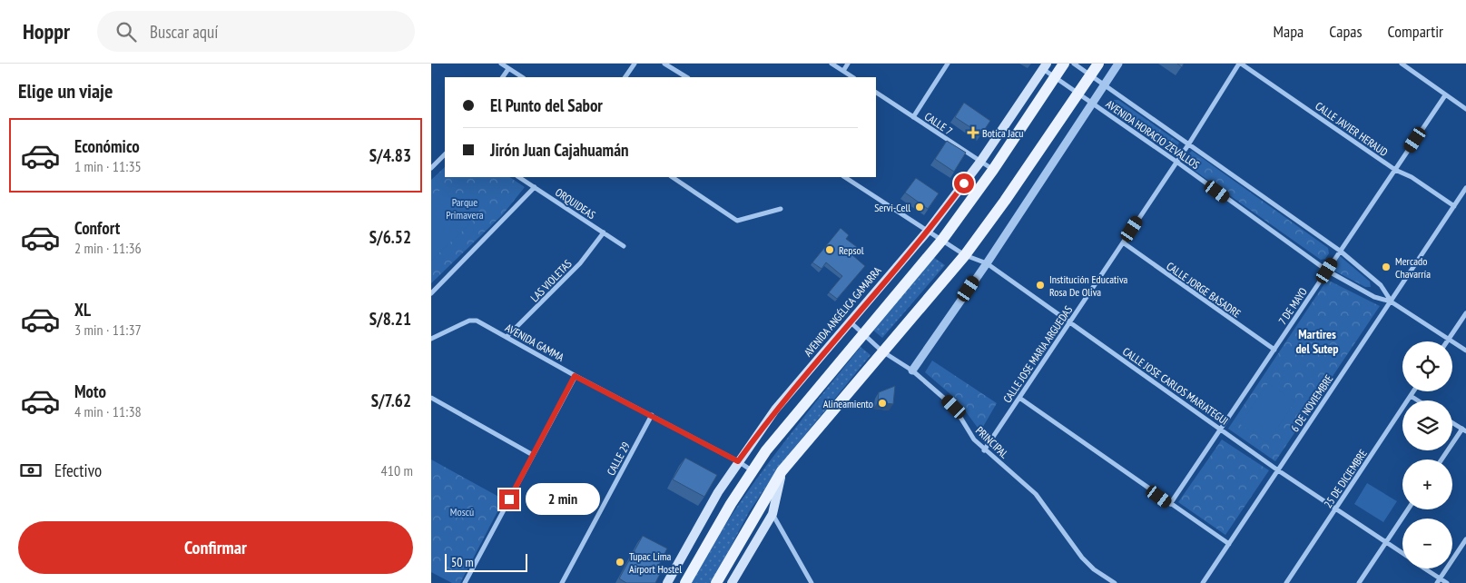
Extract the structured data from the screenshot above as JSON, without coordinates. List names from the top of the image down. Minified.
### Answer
{"streets":{"main road":["AVENIDA ANGÉLICA GAMARRA"],"street":["CALLE 7","CALLE JAVIER HERAUD","AVENIDA HORACIO ZEVALLOS","ORQUIDEAS","LAS VIOLETAS","CALLE JORGE BASADRE","7 DE MAYO","AVENIDA GAMMA","CALLE JOSE MARIA ARGUEDAS","CALLE JOSE CARLOS MARIATEGUI","6 DE NOVIEMBRE","PRINCIPAL","CALLE 29","25 DE DICIEMBRE"]},"crossings":[["CALLE 7","AVENIDA ANGÉLICA GAMARRA"],["CALLE JAVIER HERAUD","7 DE MAYO"],["CALLE JAVIER HERAUD","CALLE JOSE MARIA ARGUEDAS"],["CALLE JAVIER HERAUD","6 DE NOVIEMBRE"],["AVENIDA HORACIO ZEVALLOS","7 DE MAYO"],["AVENIDA HORACIO ZEVALLOS","AVENIDA ANGÉLICA GAMARRA"],["AVENIDA HORACIO ZEVALLOS","CALLE JOSE MARIA ARGUEDAS"],["AVENIDA HORACIO ZEVALLOS","6 DE NOVIEMBRE"],["ORQUIDEAS","LAS VIOLETAS"],["LAS VIOLETAS","AVENIDA GAMMA"],["CALLE JORGE BASADRE","7 DE MAYO"],["CALLE JORGE BASADRE","CALLE JOSE MARIA ARGUEDAS"],["7 DE MAYO","CALLE JOSE CARLOS MARIATEGUI"],["AVENIDA ANGÉLICA GAMARRA","AVENIDA GAMMA"],["AVENIDA ANGÉLICA GAMARRA","CALLE JOSE CARLOS MARIATEGUI"],["AVENIDA ANGÉLICA GAMARRA","PRINCIPAL"],["AVENIDA GAMMA","CALLE 29"],["CALLE JOSE MARIA ARGUEDAS","CALLE JOSE CARLOS MARIATEGUI"],["CALLE JOSE MARIA ARGUEDAS","PRINCIPAL"],["CALLE JOSE CARLOS MARIATEGUI","6 DE NOVIEMBRE"],["CALLE JOSE CARLOS MARIATEGUI","25 DE DICIEMBRE"]],"districts":["Martires del Sutep"],"parks":["Parque Primavera","Moscú"],"places":{"health":["Botica Jacu"],"other":["Servi-Cell","Repsol","Mercado Chavarría","Institución Educativa Rosa De Oliva","Alineamiento","Tupac Lima Airport Hostel"]},"scale_bar":"50 m","page":{"header":"Hoppr","search":"Buscar aquí","nav":["Mapa","Capas","Compartir"],"heading":"Elige un viaje","banner":["El Punto del Sabor","Jirón Juan Cajahuamán"],"list":[{"name":"Económico","note":"1 min · 11:35","value":"S/4.83"},{"name":"Confort","note":"2 min · 11:36","value":"S/6.52"},{"name":"XL","note":"3 min · 11:37","value":"S/8.21"},{"name":"Moto","note":"4 min · 11:38","value":"S/7.62"}],"map_buttons":["+","−"],"pay":["Efectivo","410 m"],"bubble":"2 min","buttons":"Confirmar","scale":"50 m"}}
